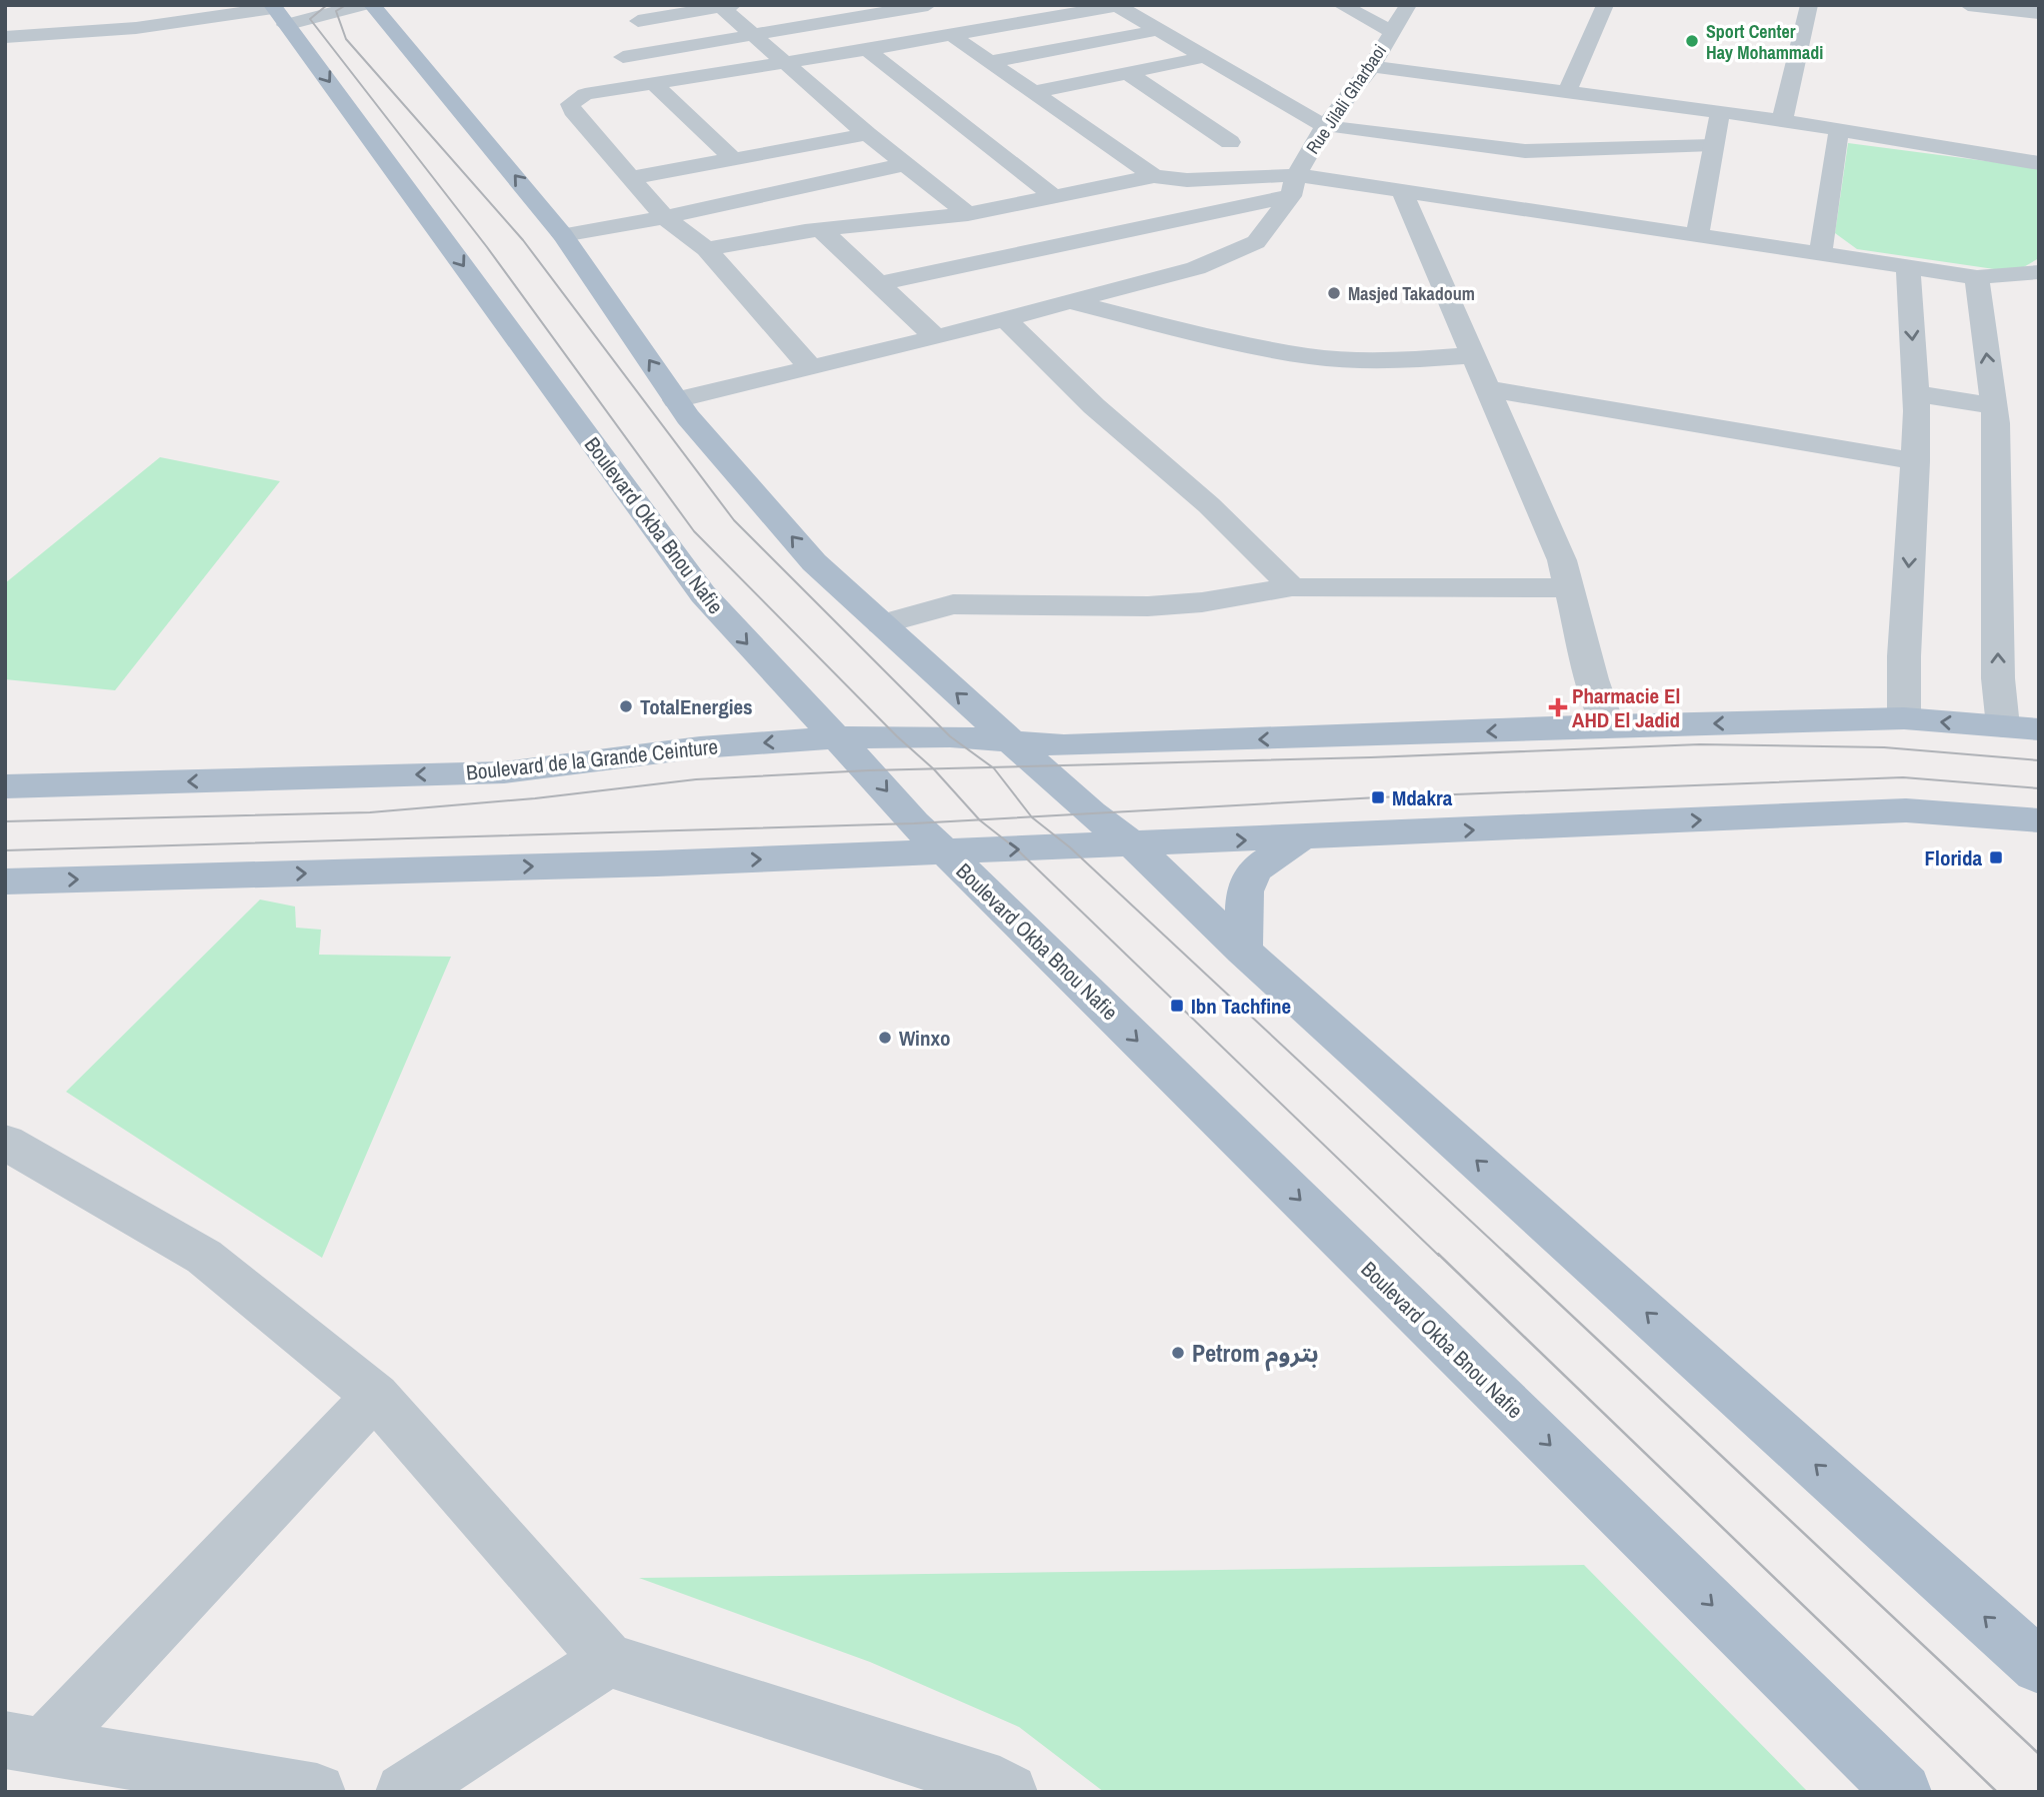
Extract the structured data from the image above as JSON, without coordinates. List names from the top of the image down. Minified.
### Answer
{"streets":{"main road":["Boulevard Okba Bnou Nafie","Boulevard de la Grande Ceinture"],"street":["Rue Jilali Gharbaoi"]},"crossings":[["Boulevard Okba Bnou Nafie","Boulevard de la Grande Ceinture"]],"places":{"other":["Sport Center Hay Mohammadi","Masjed Takadoum","TotalEnergies","Winxo","Petrom بتروم"],"health":["Pharmacie El AHD El Jadid"],"transit":["Mdakra","Florida","Ibn Tachfine"]}}
